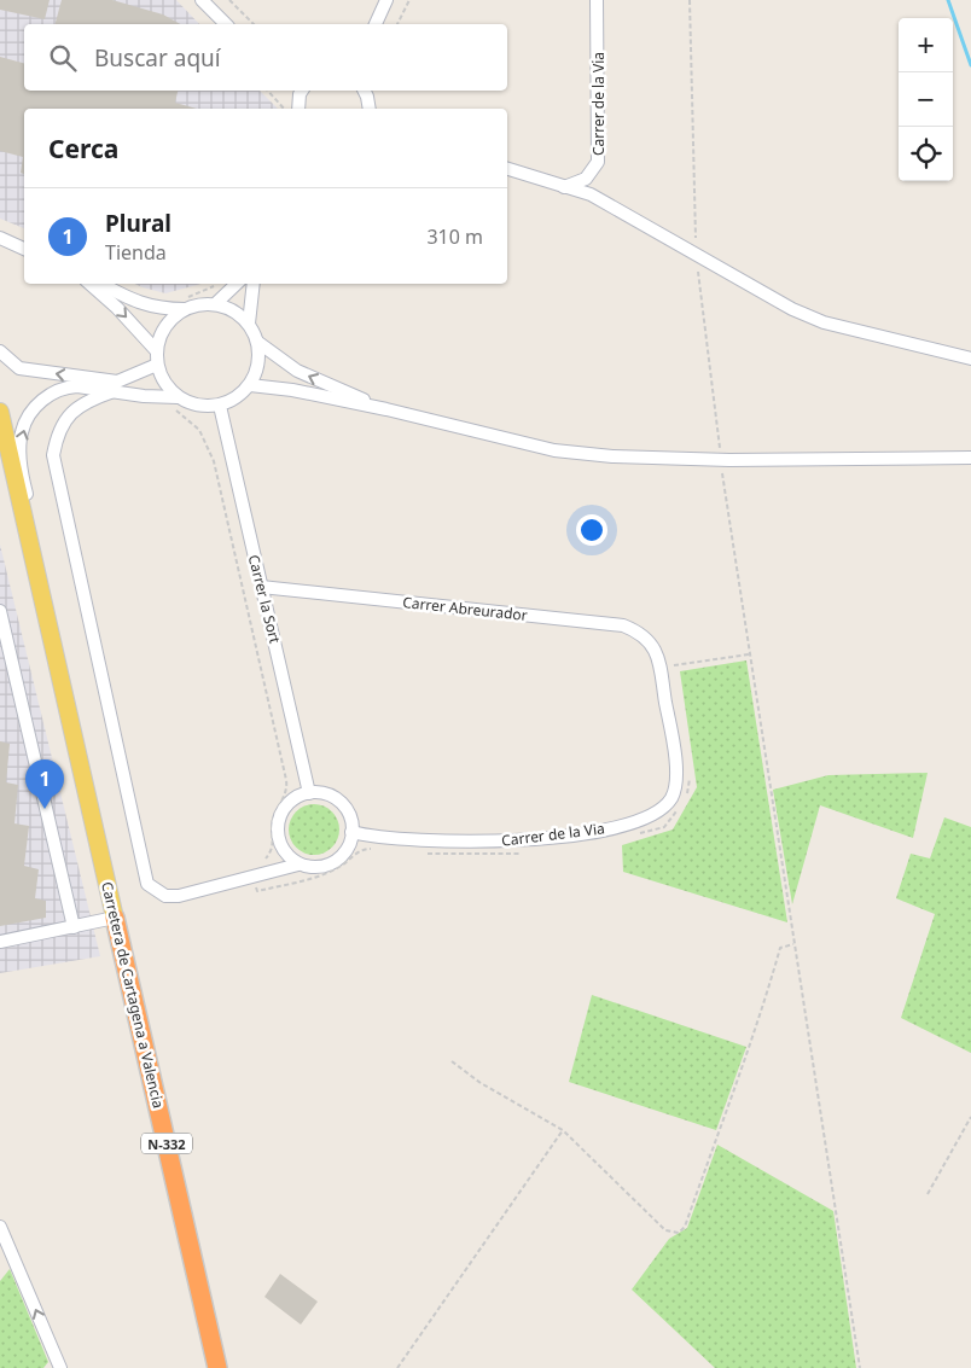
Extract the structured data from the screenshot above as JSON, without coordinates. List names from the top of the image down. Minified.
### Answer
{"streets":{"highway":["Carretera de Cartagena a Valencia","N-332"],"street":["Carrer de la Via","Carrer la Sort","Carrer Abreurador"]},"crossings":[["Carrer de la Via","Carrer la Sort"],["Carrer de la Via","Carrer Abreurador"],["Carrer la Sort","Carrer Abreurador"]],"page":{"map_buttons":["+","−"],"search":"Buscar aquí","heading":"Cerca","list":[{"mark":"1","name":"Plural","note":"Tienda","value":"310 m"}],"pins":"1"}}
